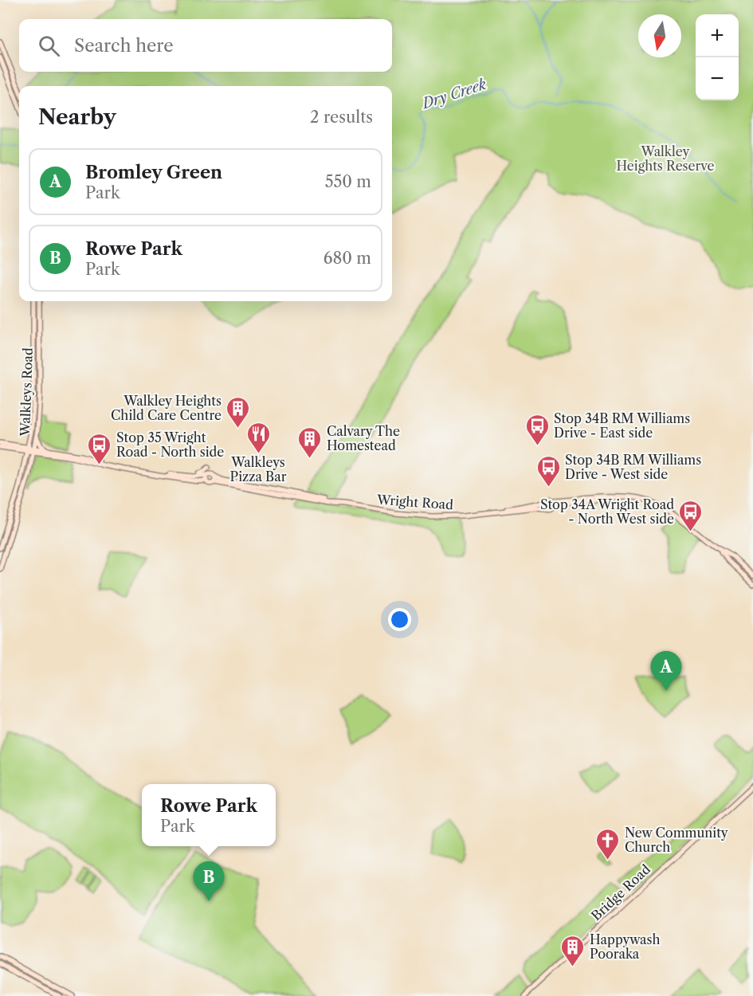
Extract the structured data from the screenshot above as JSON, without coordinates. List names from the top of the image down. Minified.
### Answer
{"streets":{"main road":["Walkleys Road","Wright Road","Bridge Road"]},"water":["Dry Creek"],"parks":["Walkley Heights Reserve"],"places":{"building":["Walkley Heights Child Care Centre","Calvary The Homestead","Happywash Pooraka"],"bus stop":["Stop 34B RM Williams Drive - East side","Stop 35 Wright Road - North side","Stop 34B RM Williams Drive - West side","Stop 34A Wright Road - North West side"],"restaurant":["Walkleys Pizza Bar"],"church":["New Community Church"]},"north":"bottom","page":{"map_buttons":["+","−"],"search":"Search here","heading":["Nearby","2 results"],"list":[{"mark":"A","name":"Bromley Green","note":"Park","value":"550 m"},{"mark":"B","name":"Rowe Park","note":"Park","value":"680 m"}],"pins":["A","B"],"popup":["Rowe Park","Park"]}}
